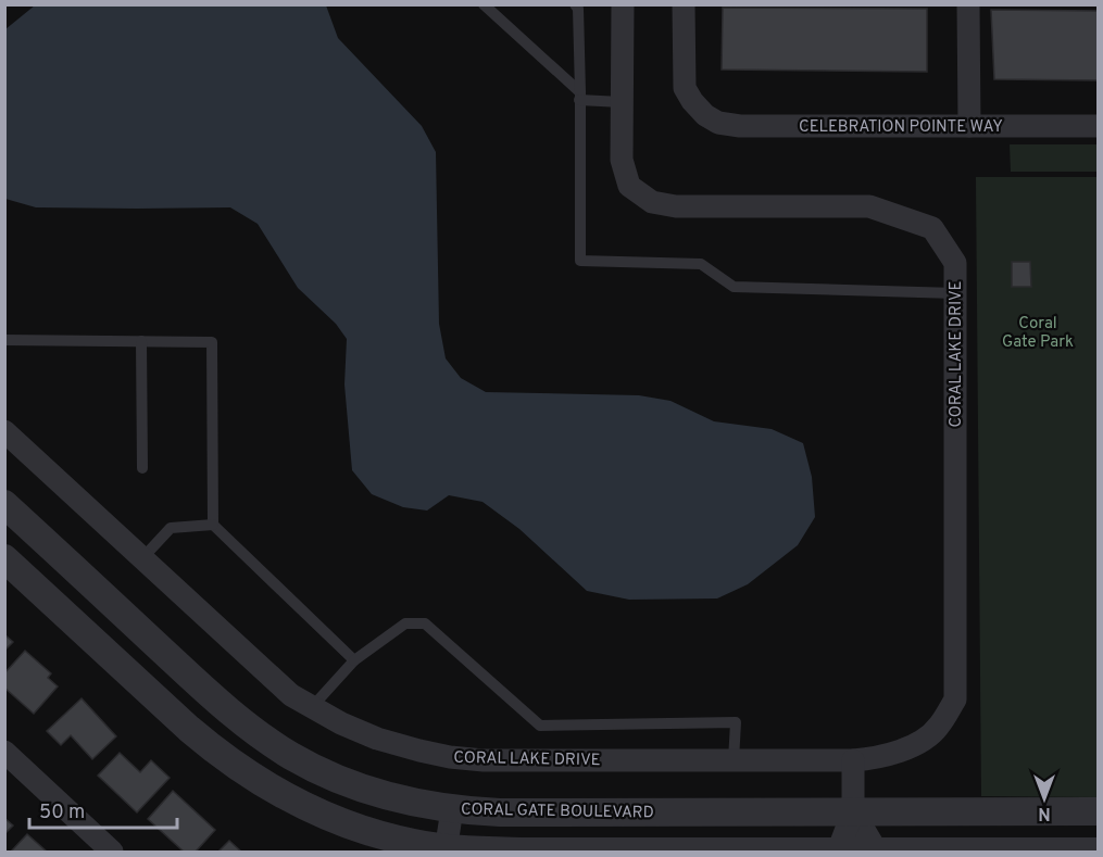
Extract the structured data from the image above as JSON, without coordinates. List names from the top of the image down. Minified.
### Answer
{"streets":{"street":["CELEBRATION POINTE WAY","CORAL LAKE DRIVE","CORAL GATE BOULEVARD"]},"parks":["Coral Gate Park"],"scale_bar":"50 m","north":"bottom"}
